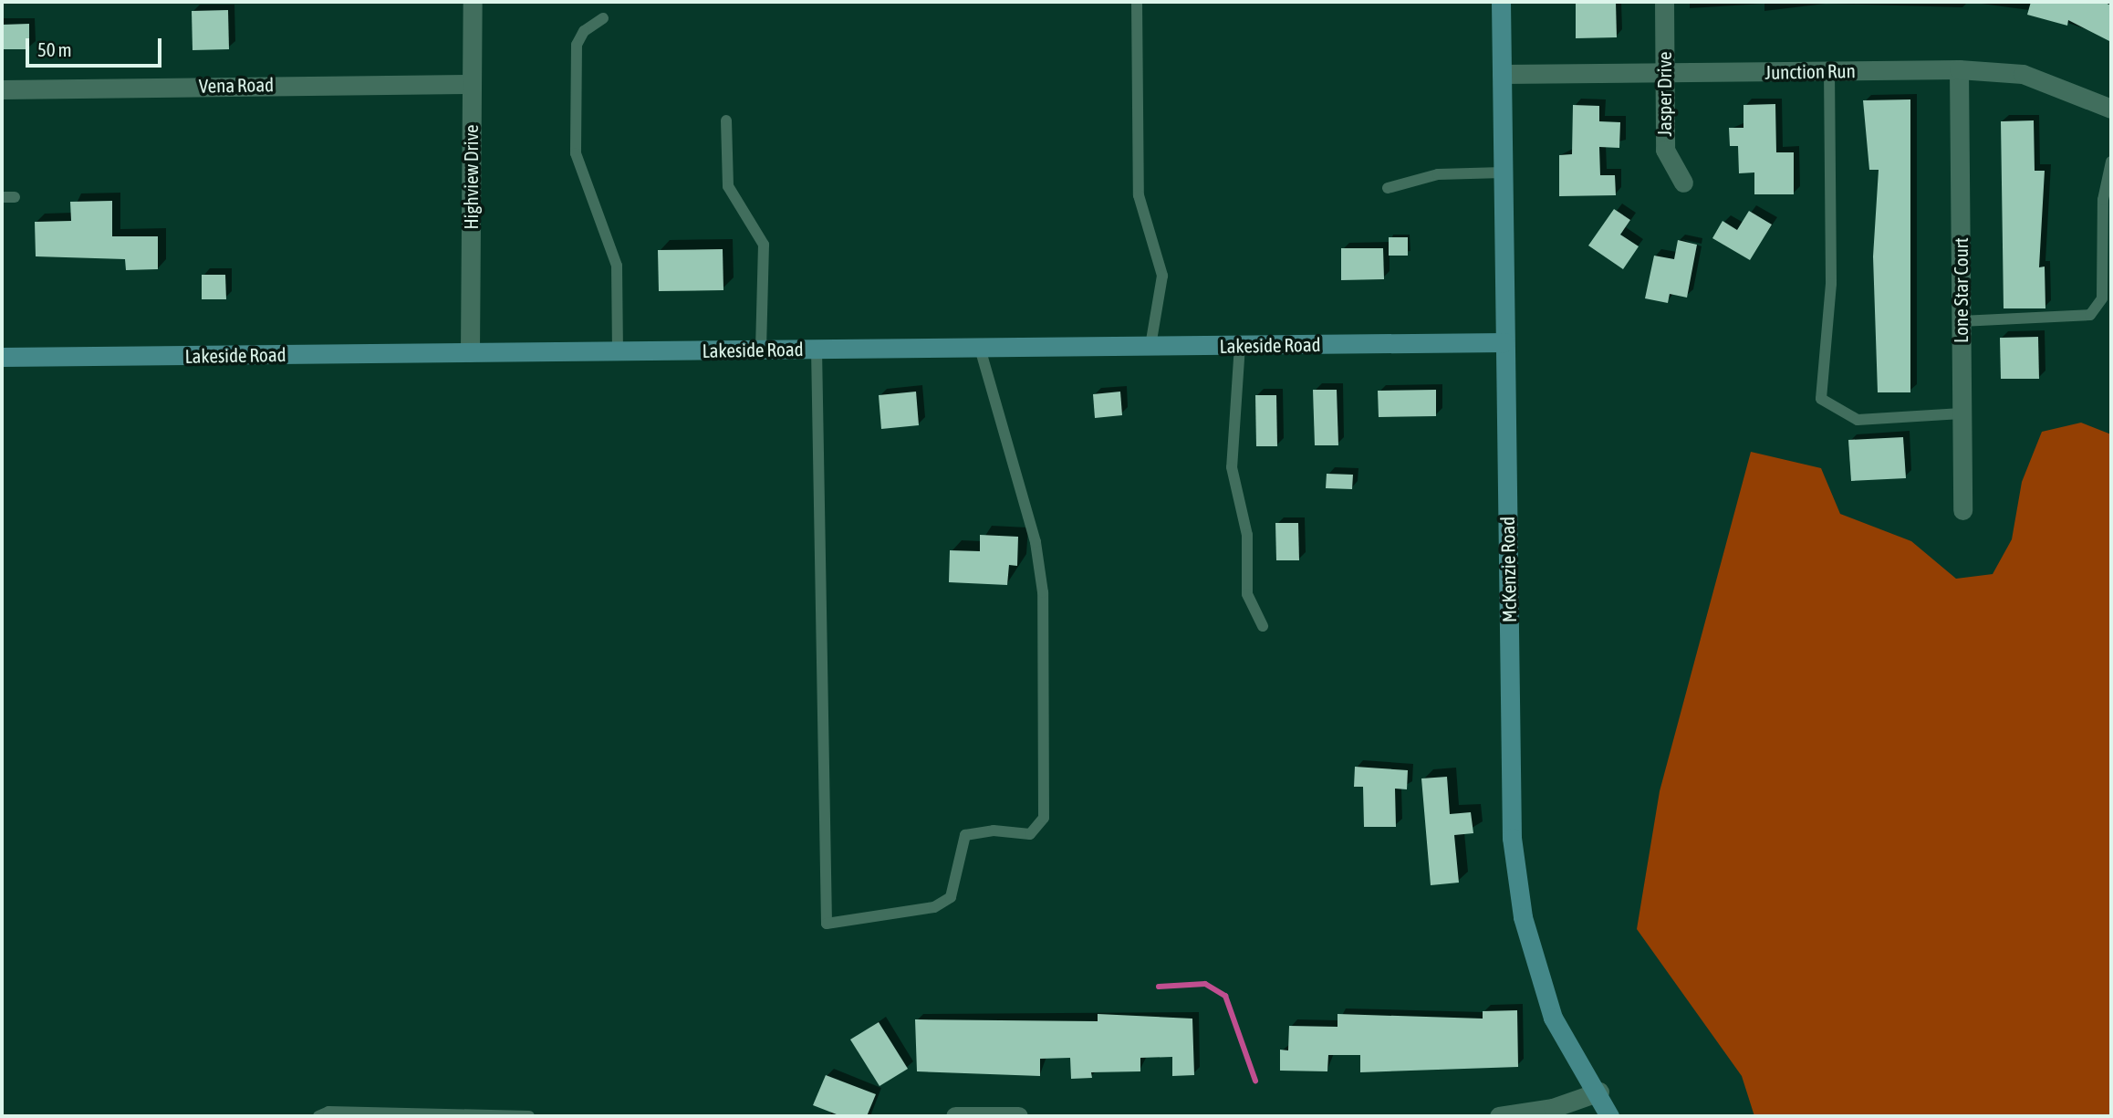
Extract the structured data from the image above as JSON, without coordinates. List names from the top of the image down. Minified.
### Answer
{"streets":{"street":["Junction Run","Vena Road","Jasper Drive","Highview Drive","Lone Star Court","Lakeside Road","McKenzie Road"]},"crossings":[["Junction Run","Jasper Drive"],["Junction Run","Lone Star Court"],["Junction Run","McKenzie Road"],["Vena Road","Highview Drive"],["Highview Drive","Lakeside Road"],["Lakeside Road","McKenzie Road"]],"scale_bar":"50 m"}
